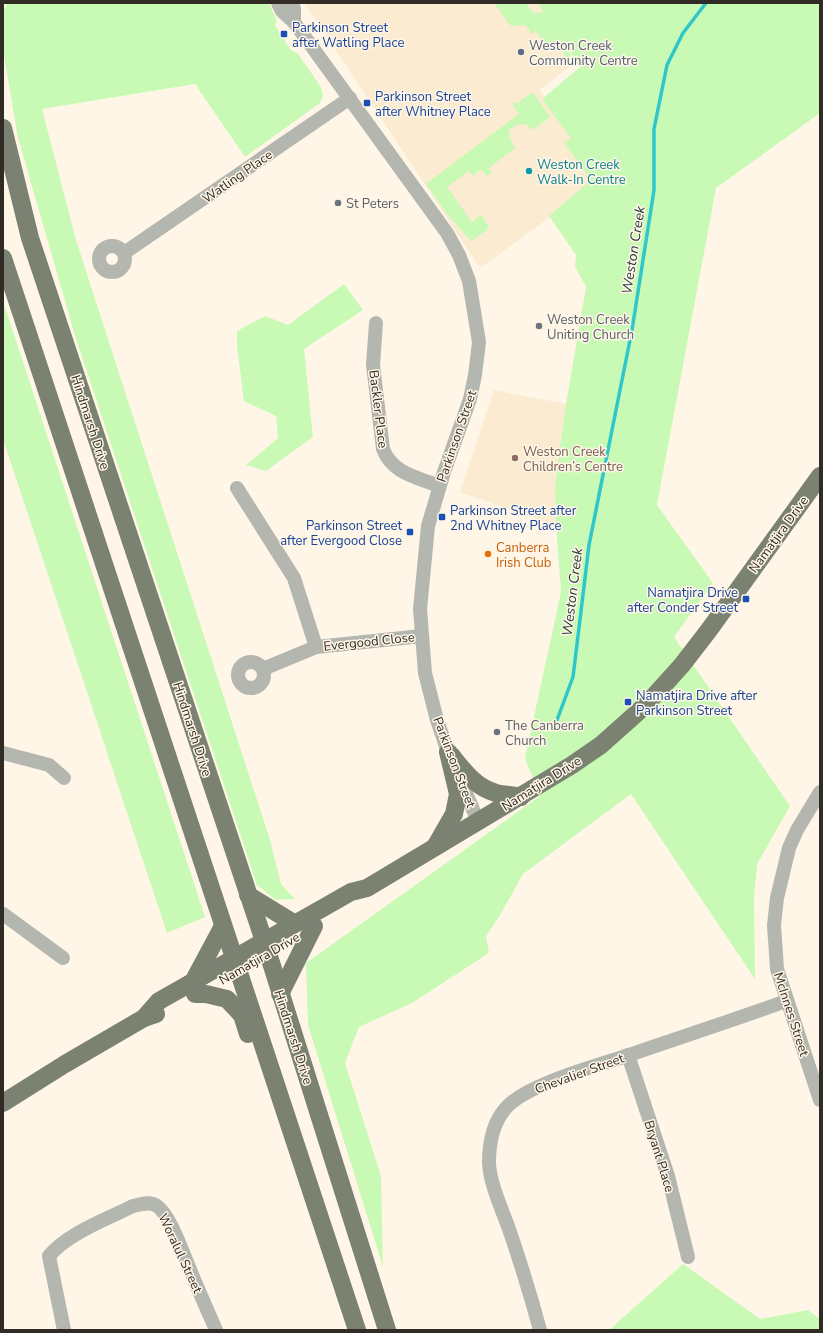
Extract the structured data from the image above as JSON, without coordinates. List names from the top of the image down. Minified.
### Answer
{"streets":{"main road":["Hindmarsh Drive","Namatjira Drive"],"street":["Watling Place","Backler Place","Parkinson Street","Evergood Close","McInnes Street","Chevalier Street","Bryant Place","Woralul Street"]},"crossings":[["Watling Place","Parkinson Street"],["Backler Place","Parkinson Street"],["Hindmarsh Drive","Namatjira Drive"],["Parkinson Street","Namatjira Drive"],["Parkinson Street","Evergood Close"],["McInnes Street","Chevalier Street"],["Chevalier Street","Bryant Place"]],"water":["Weston Creek"],"places":{"transit":["Parkinson Street after Watling Place","Parkinson Street after Whitney Place","Parkinson Street after 2nd Whitney Place","Parkinson Street after Evergood Close","Namatjira Drive after Conder Street","Namatjira Drive after Parkinson Street"],"other":["Weston Creek Community Centre","Weston Creek Walk-In Centre","St Peters","Weston Creek Uniting Church","Weston Creek Children’s Centre","Canberra Irish Club","The Canberra Church"]}}
